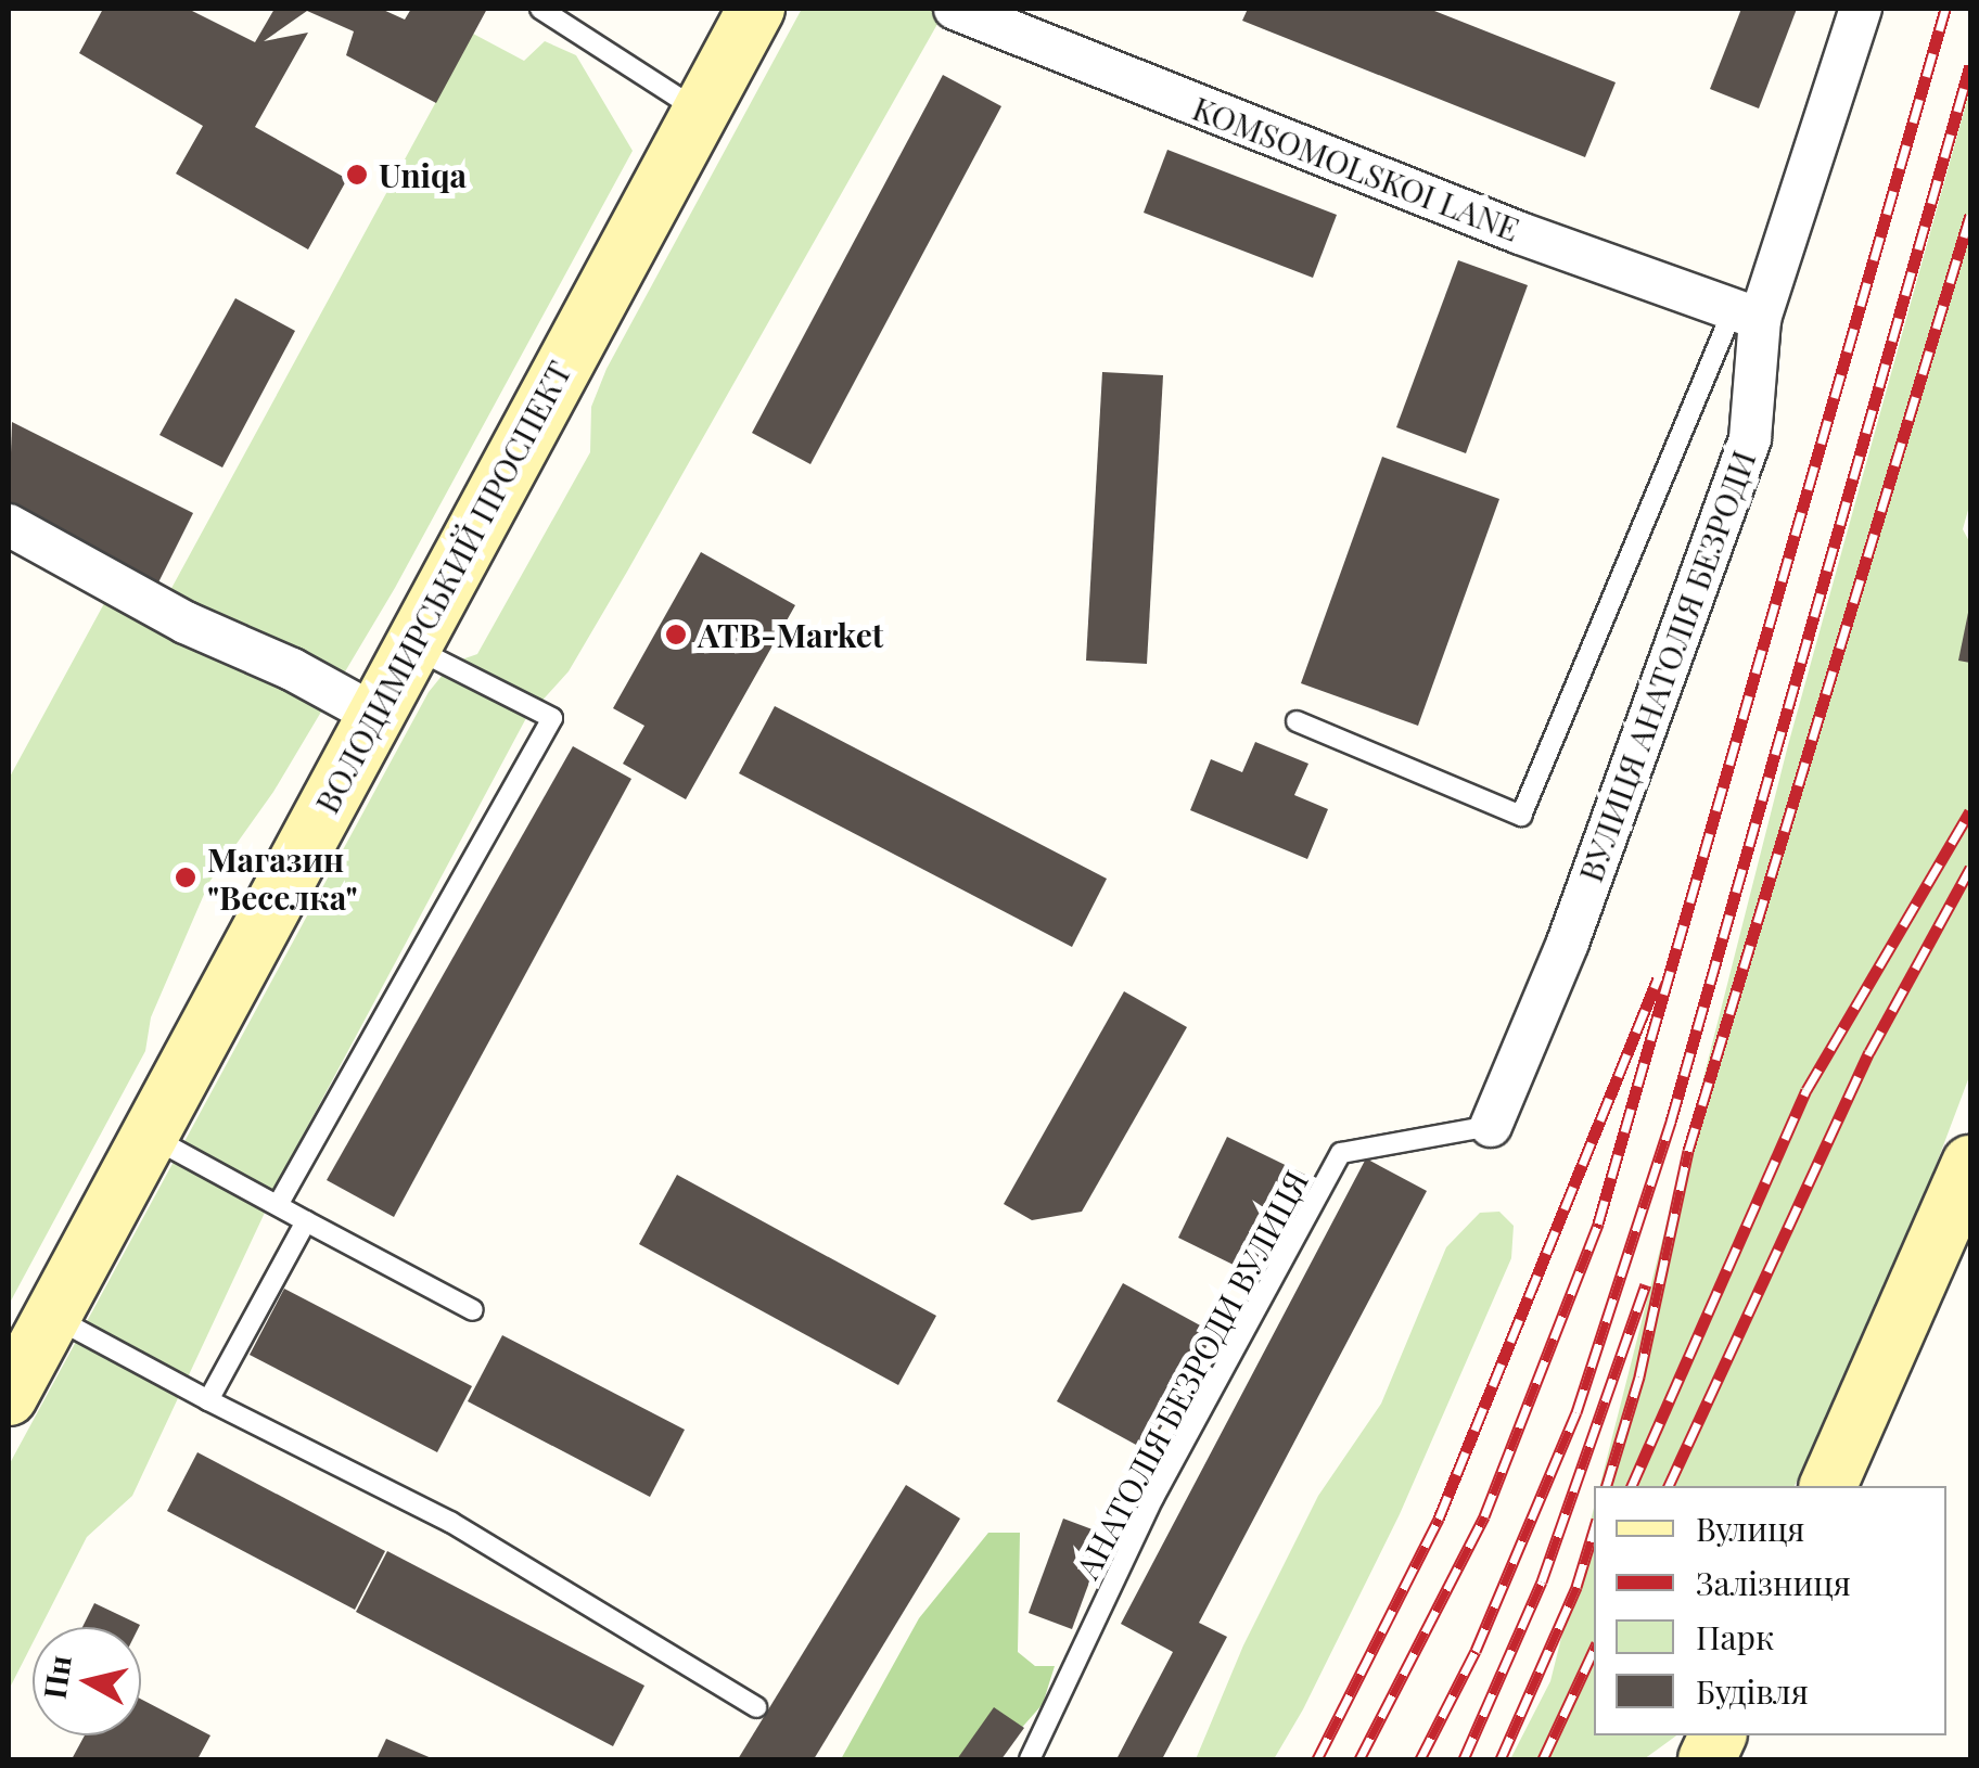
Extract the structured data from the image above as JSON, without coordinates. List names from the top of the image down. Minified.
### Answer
{"streets":{"main road":["ВОЛОДИМИРСЬКИЙ ПРОСПЕКТ"],"street":["KOMSOMOLSKOI LANE","ВУЛИЦЯ АНАТОЛІЯ БЕЗРОДИ"],"lane":["АНАТОЛІЯ БЕЗРОДИ ВУЛИЦЯ"]},"crossings":[["KOMSOMOLSKOI LANE","ВУЛИЦЯ АНАТОЛІЯ БЕЗРОДИ"],["ВУЛИЦЯ АНАТОЛІЯ БЕЗРОДИ","АНАТОЛІЯ БЕЗРОДИ ВУЛИЦЯ"]],"places":["Uniqa","ATB-Market","Магазин \"Веселка\""],"legend":["Вулиця","Залізниця","Парк","Будівля"],"north":"left"}
